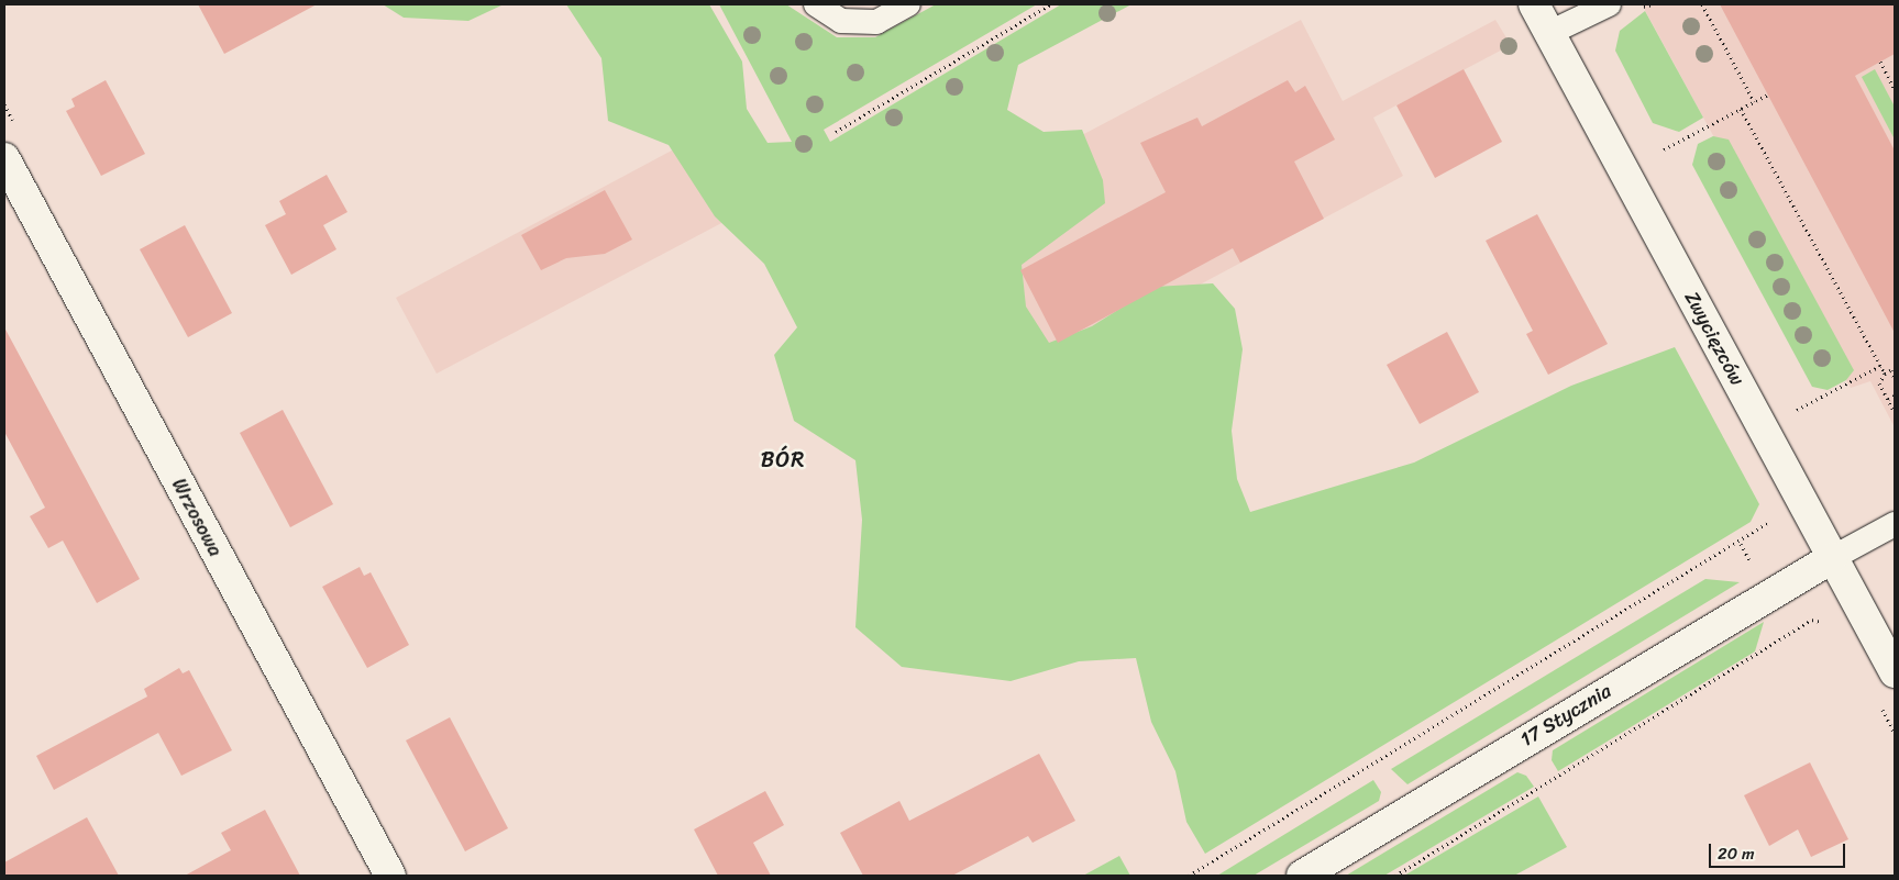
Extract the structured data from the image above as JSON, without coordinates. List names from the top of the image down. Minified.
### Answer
{"streets":{"street":["Zwycięzców","Wrzosowa","17 Stycznia"]},"crossings":[["Zwycięzców","17 Stycznia"]],"districts":["BÓR"],"scale_bar":"20 m"}
